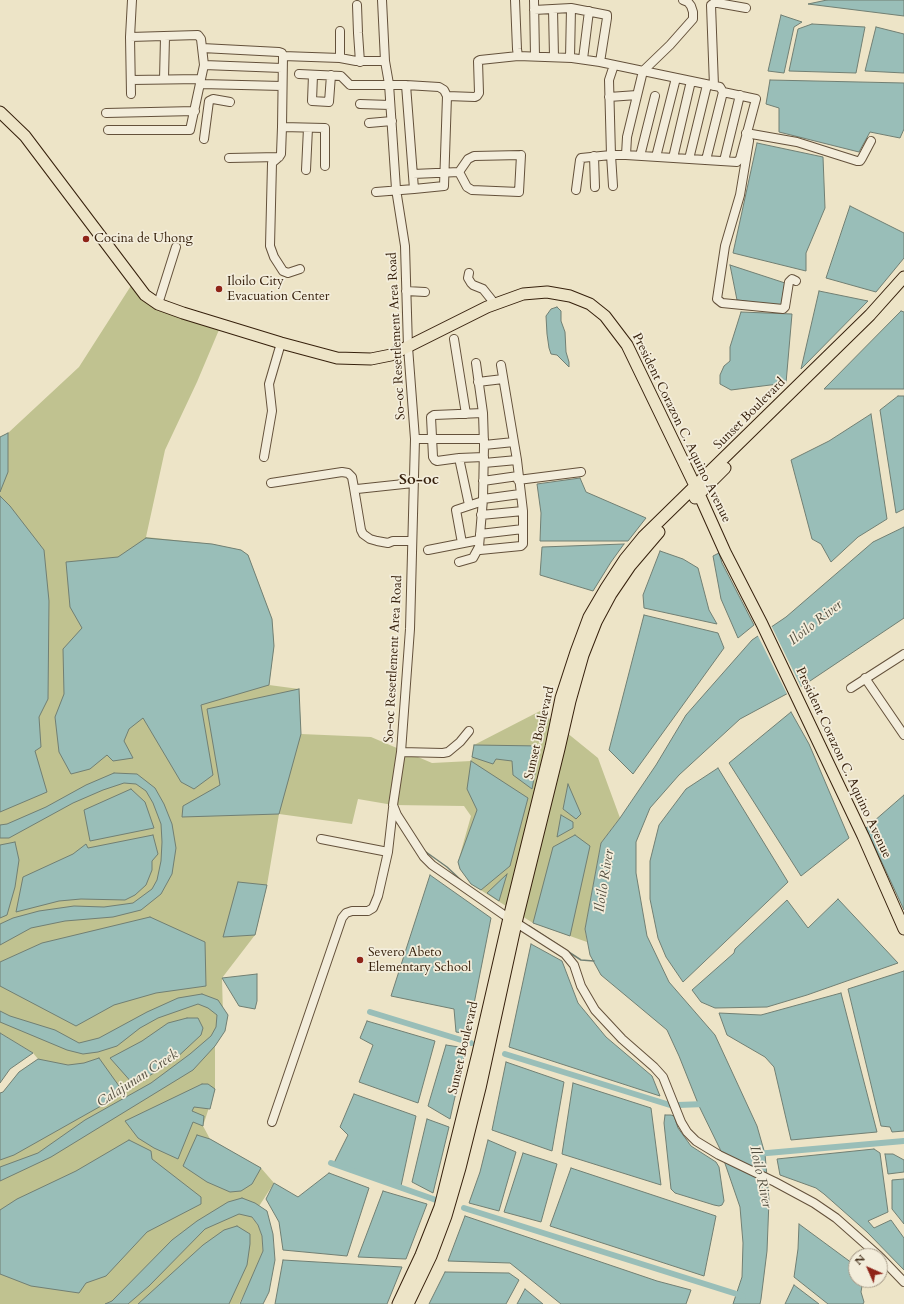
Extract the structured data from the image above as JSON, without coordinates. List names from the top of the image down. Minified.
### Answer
{"streets":{"main road":["Sunset Boulevard","President Corazon C. Aquino Avenue"],"street":["So-oc Resettlement Area Road"]},"crossings":[["So-oc Resettlement Area Road","President Corazon C. Aquino Avenue"],["Sunset Boulevard","President Corazon C. Aquino Avenue"]],"districts":["So-oc"],"water":["Iloilo River","Calajunan Creek"],"places":["Cocina de Uhong","Iloilo City Evacuation Center","Severo Abeto Elementary School"],"north":"top left"}
